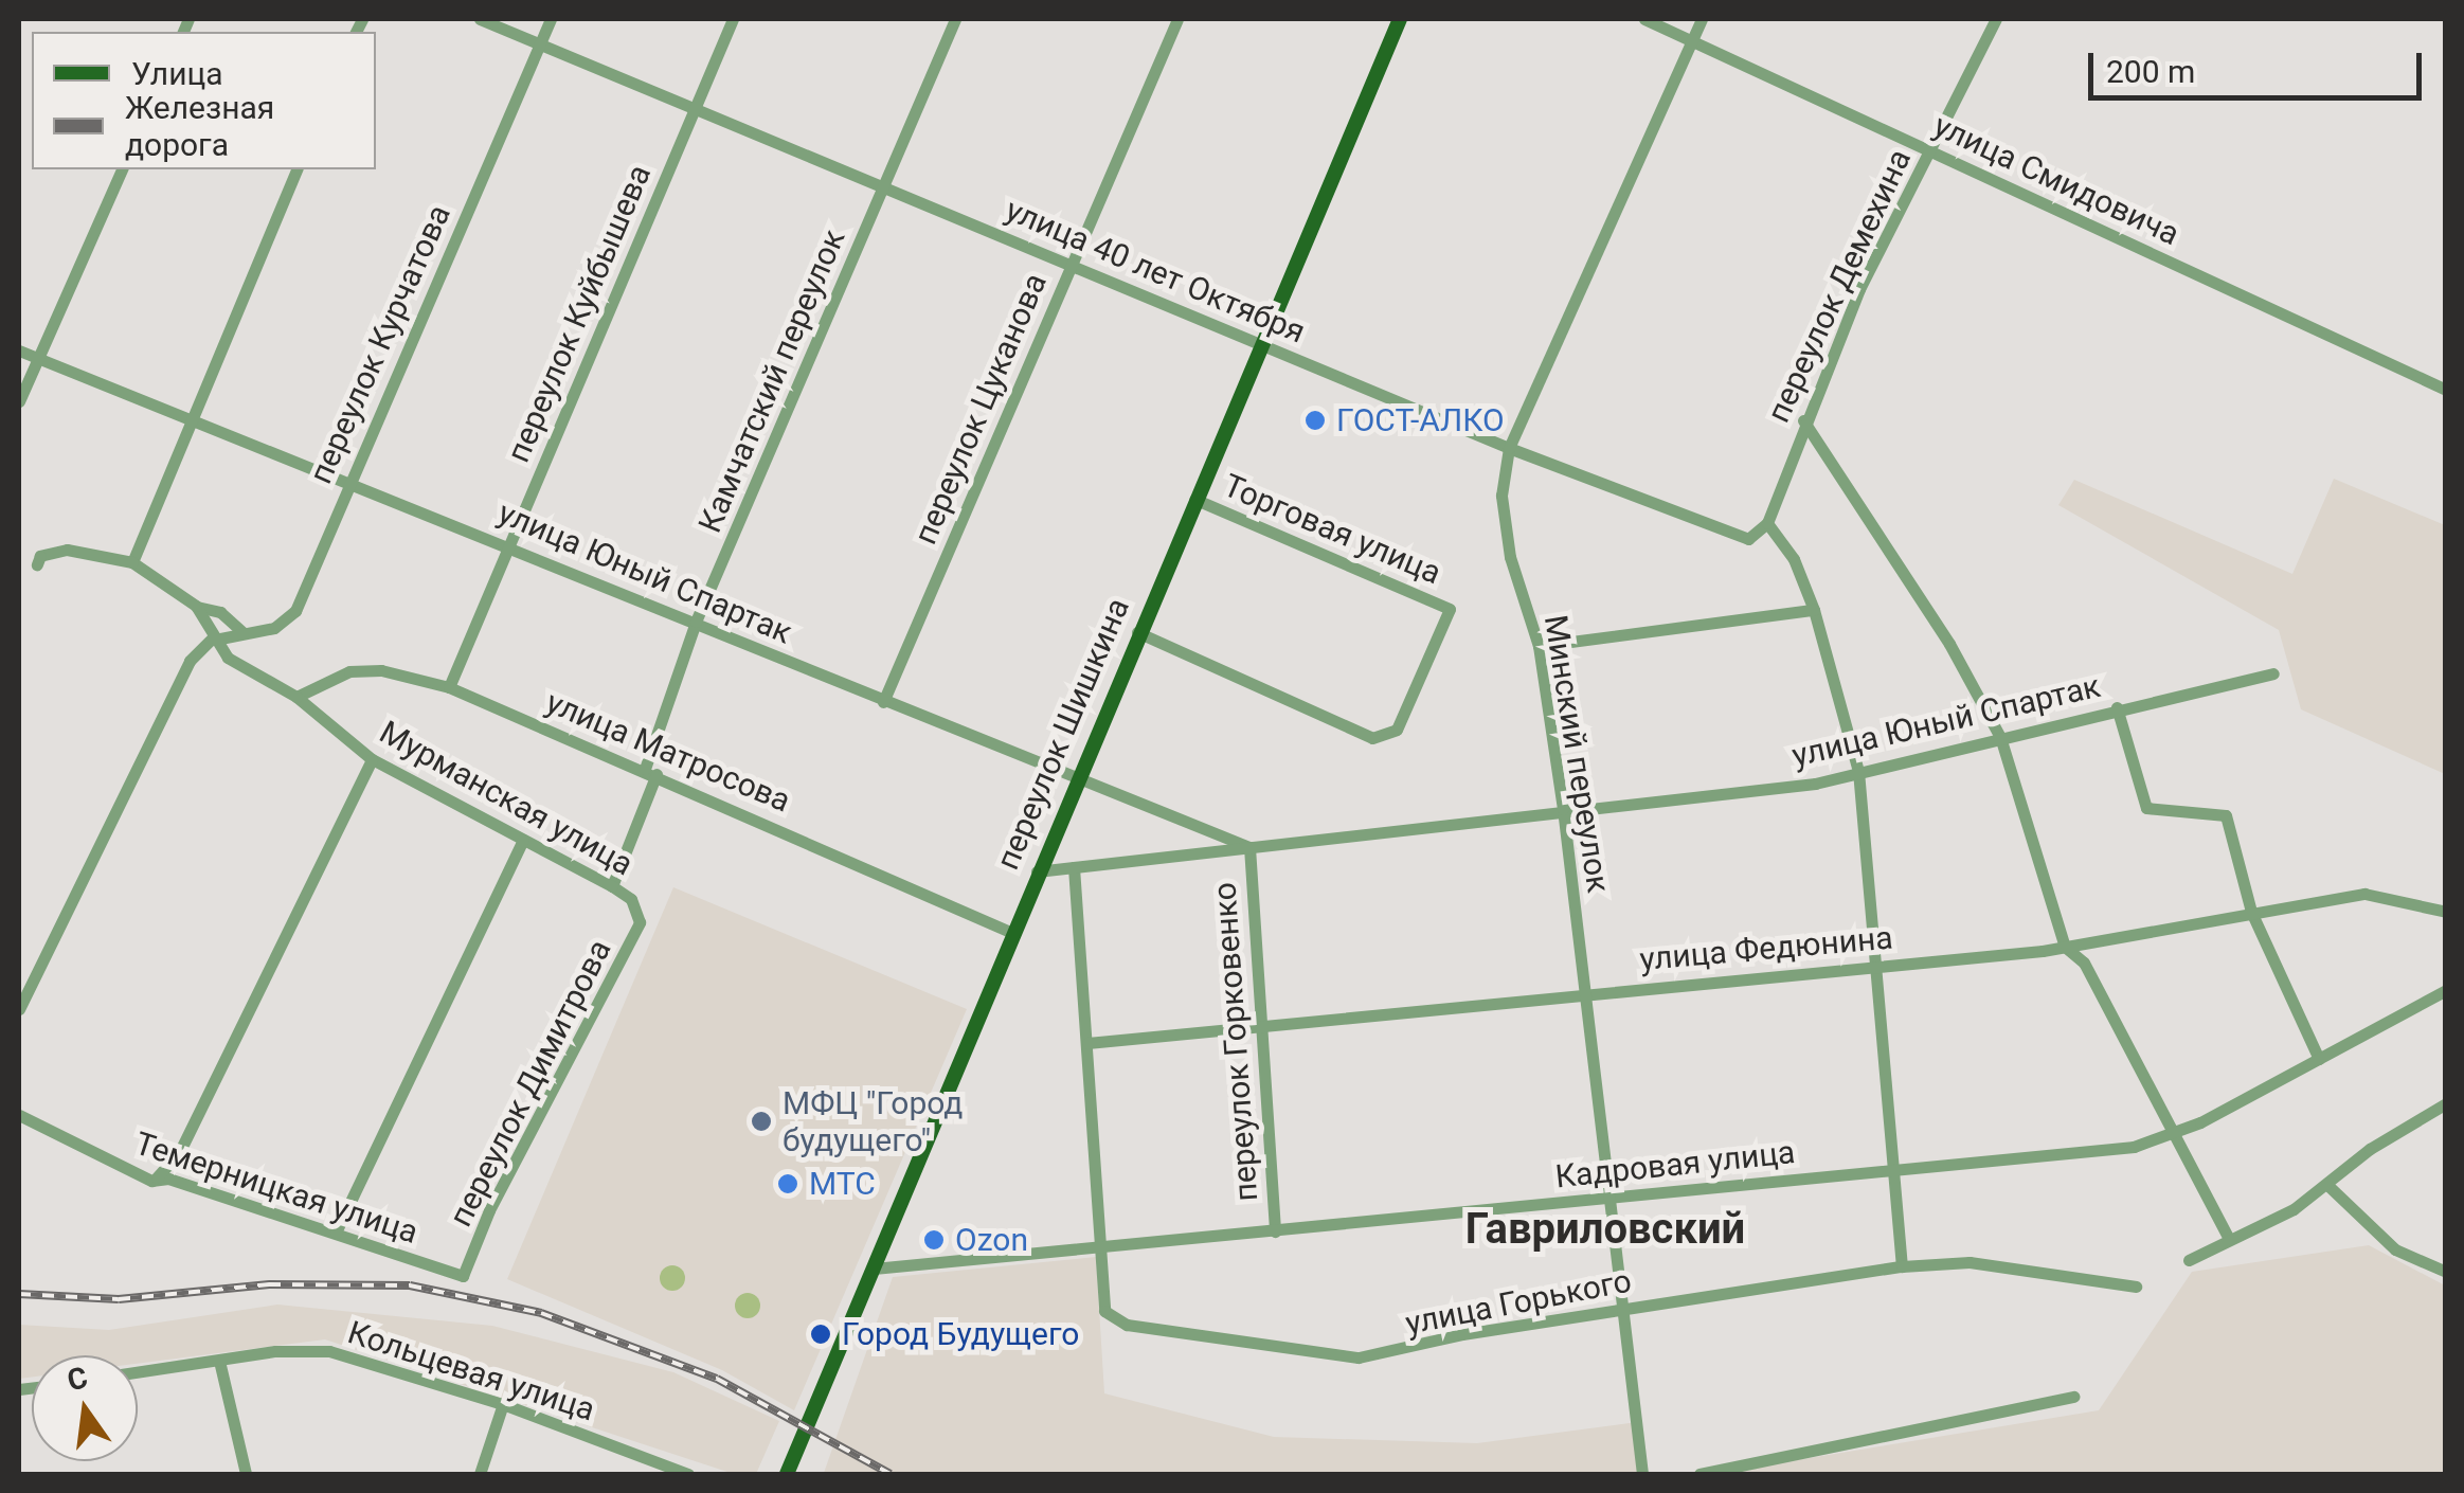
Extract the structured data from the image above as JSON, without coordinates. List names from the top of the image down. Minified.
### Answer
{"streets":{"main road":["переулок Шишкина"],"street":["улица Смидовича","улица 40 лет Октября","переулок Демехина","переулок Куйбышева","переулок Курчатова","Камчатский переулок","переулок Цуканова","Торговая улица","улица Юный Спартак","улица Матросова","Минский переулок","Мурманская улица","улица Федюнина","переулок Горковенко","переулок Димитрова","Кадровая улица","Темерницкая улица","улица Горького","Кольцевая улица"]},"crossings":[["улица Смидовича","переулок Демехина"],["улица Смидовича","Минский переулок"],["улица 40 лет Октября","переулок Демехина"],["улица 40 лет Октября","переулок Куйбышева"],["улица 40 лет Октября","переулок Курчатова"],["улица 40 лет Октября","Камчатский переулок"],["улица 40 лет Октября","переулок Цуканова"],["улица 40 лет Октября","переулок Шишкина"],["улица 40 лет Октября","Минский переулок"],["переулок Куйбышева","улица Юный Спартак"],["переулок Куйбышева","улица Матросова"],["переулок Курчатова","улица Юный Спартак"],["переулок Курчатова","Мурманская улица"],["Камчатский переулок","улица Юный Спартак"],["Камчатский переулок","улица Матросова"],["переулок Цуканова","улица Юный Спартак"],["Торговая улица","переулок Шишкина"],["улица Юный Спартак","переулок Шишкина"],["улица Юный Спартак","Минский переулок"],["улица Юный Спартак","переулок Горковенко"],["переулок Шишкина","улица Матросова"],["переулок Шишкина","улица Федюнина"],["переулок Шишкина","Кадровая улица"],["переулок Шишкина","улица Горького"],["улица Матросова","Мурманская улица"],["Минский переулок","улица Федюнина"],["Минский переулок","Кадровая улица"],["Минский переулок","улица Горького"],["Мурманская улица","переулок Димитрова"],["улица Федюнина","переулок Горковенко"],["переулок Горковенко","Кадровая улица"],["переулок Димитрова","Темерницкая улица"]],"districts":["Гавриловский"],"places":["ГОСТ-АЛКО","МФЦ \"Город будущего\"","МТС","Ozon","Город Будущего"],"legend":["Улица","Железная дорога"],"scale_bar":"200 m","north":"top"}
